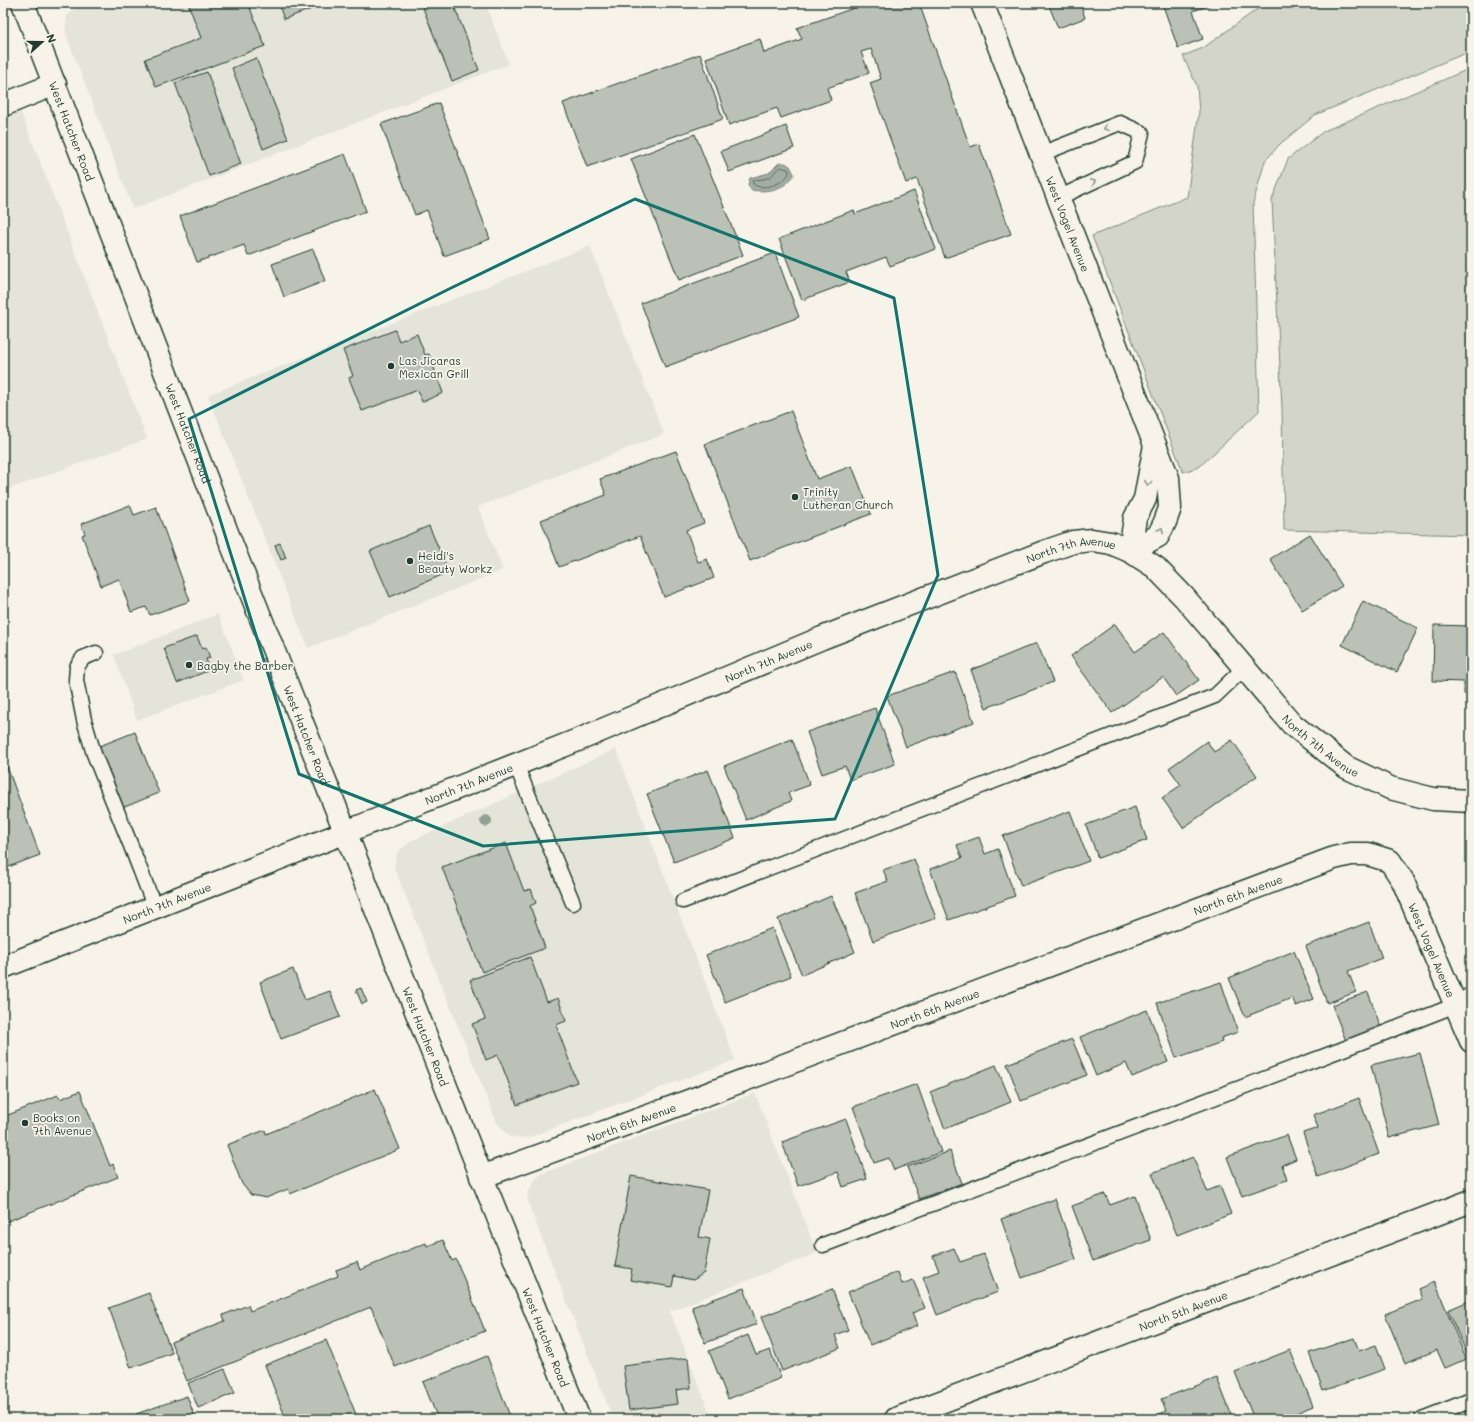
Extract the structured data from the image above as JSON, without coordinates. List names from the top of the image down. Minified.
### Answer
{"streets":{"street":["West Hatcher Road","West Vogel Avenue","North 7th Avenue","North 6th Avenue","North 5th Avenue"]},"crossings":[["West Hatcher Road","North 7th Avenue"],["West Hatcher Road","North 6th Avenue"],["West Vogel Avenue","North 7th Avenue"],["West Vogel Avenue","North 6th Avenue"]],"places":["Las Jicaras Mexican Grill","Trinity Lutheran Church","Heidi's Beauty Workz","Bagby the Barber","Books on 7th Avenue"],"north":"right"}
